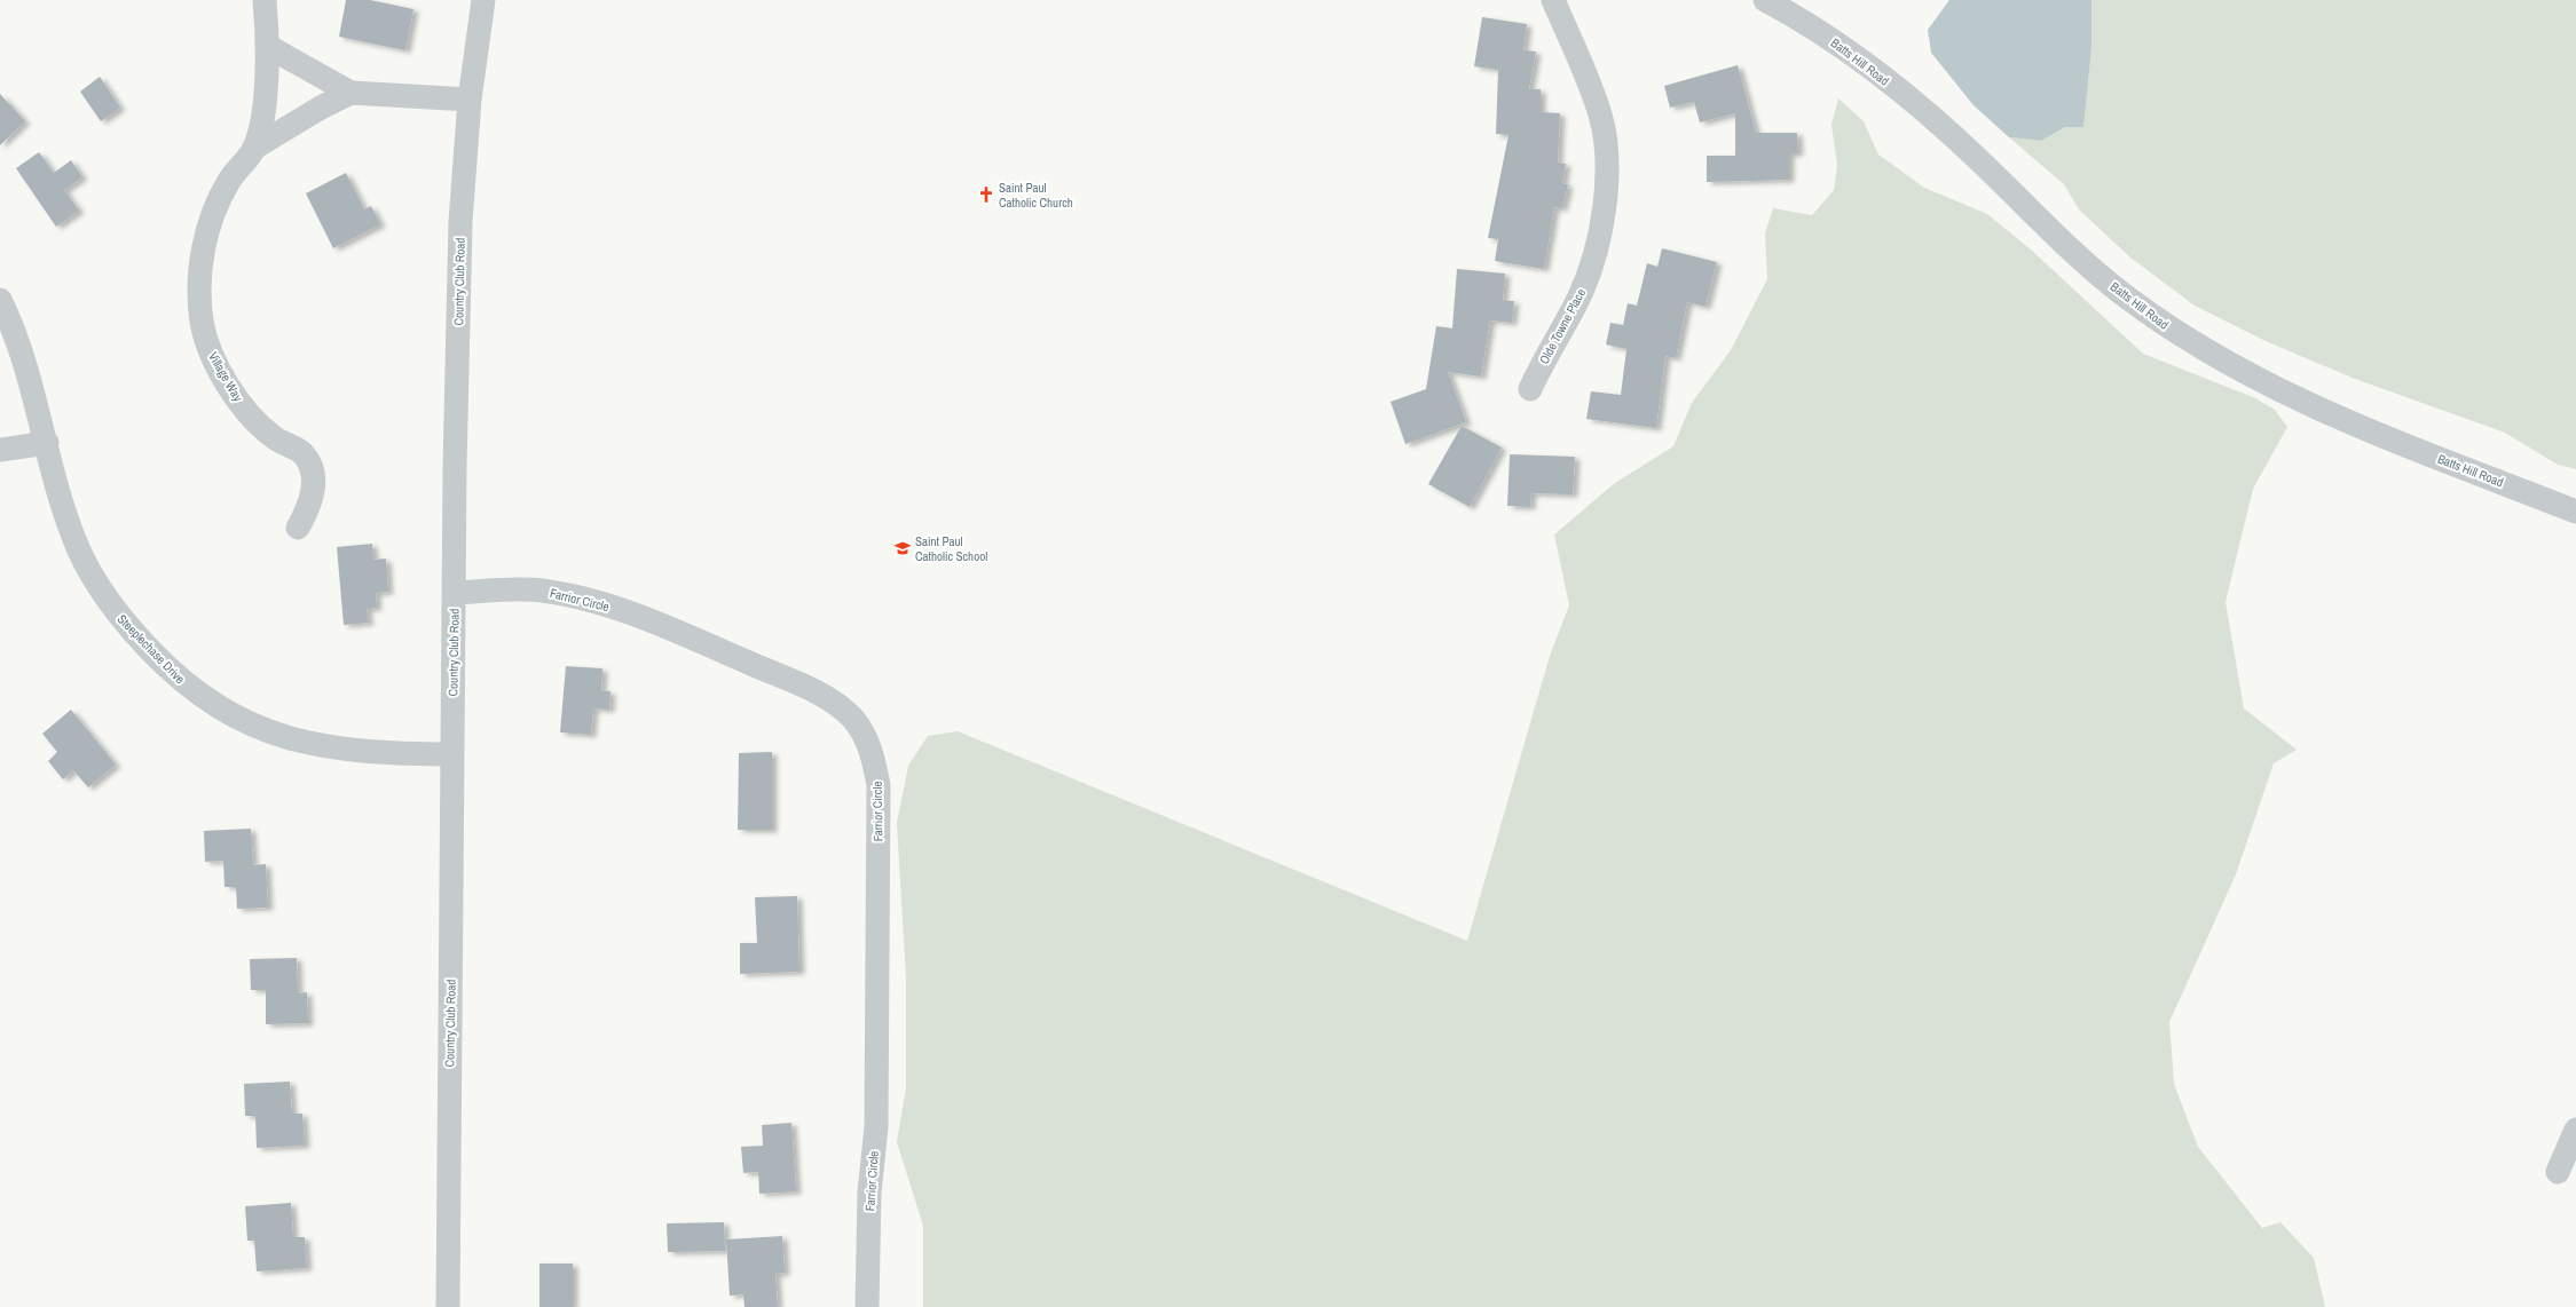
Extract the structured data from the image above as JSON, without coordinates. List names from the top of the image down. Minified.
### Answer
{"streets":{"street":["Batts Hill Road","Country Club Road","Olde Towne Place","Village Way","Farrior Circle","Steeplechase Drive"]},"crossings":[["Country Club Road","Village Way"],["Country Club Road","Farrior Circle"],["Country Club Road","Steeplechase Drive"]],"places":{"church":["Saint Paul Catholic Church"],"school or university":["Saint Paul Catholic School"]}}
